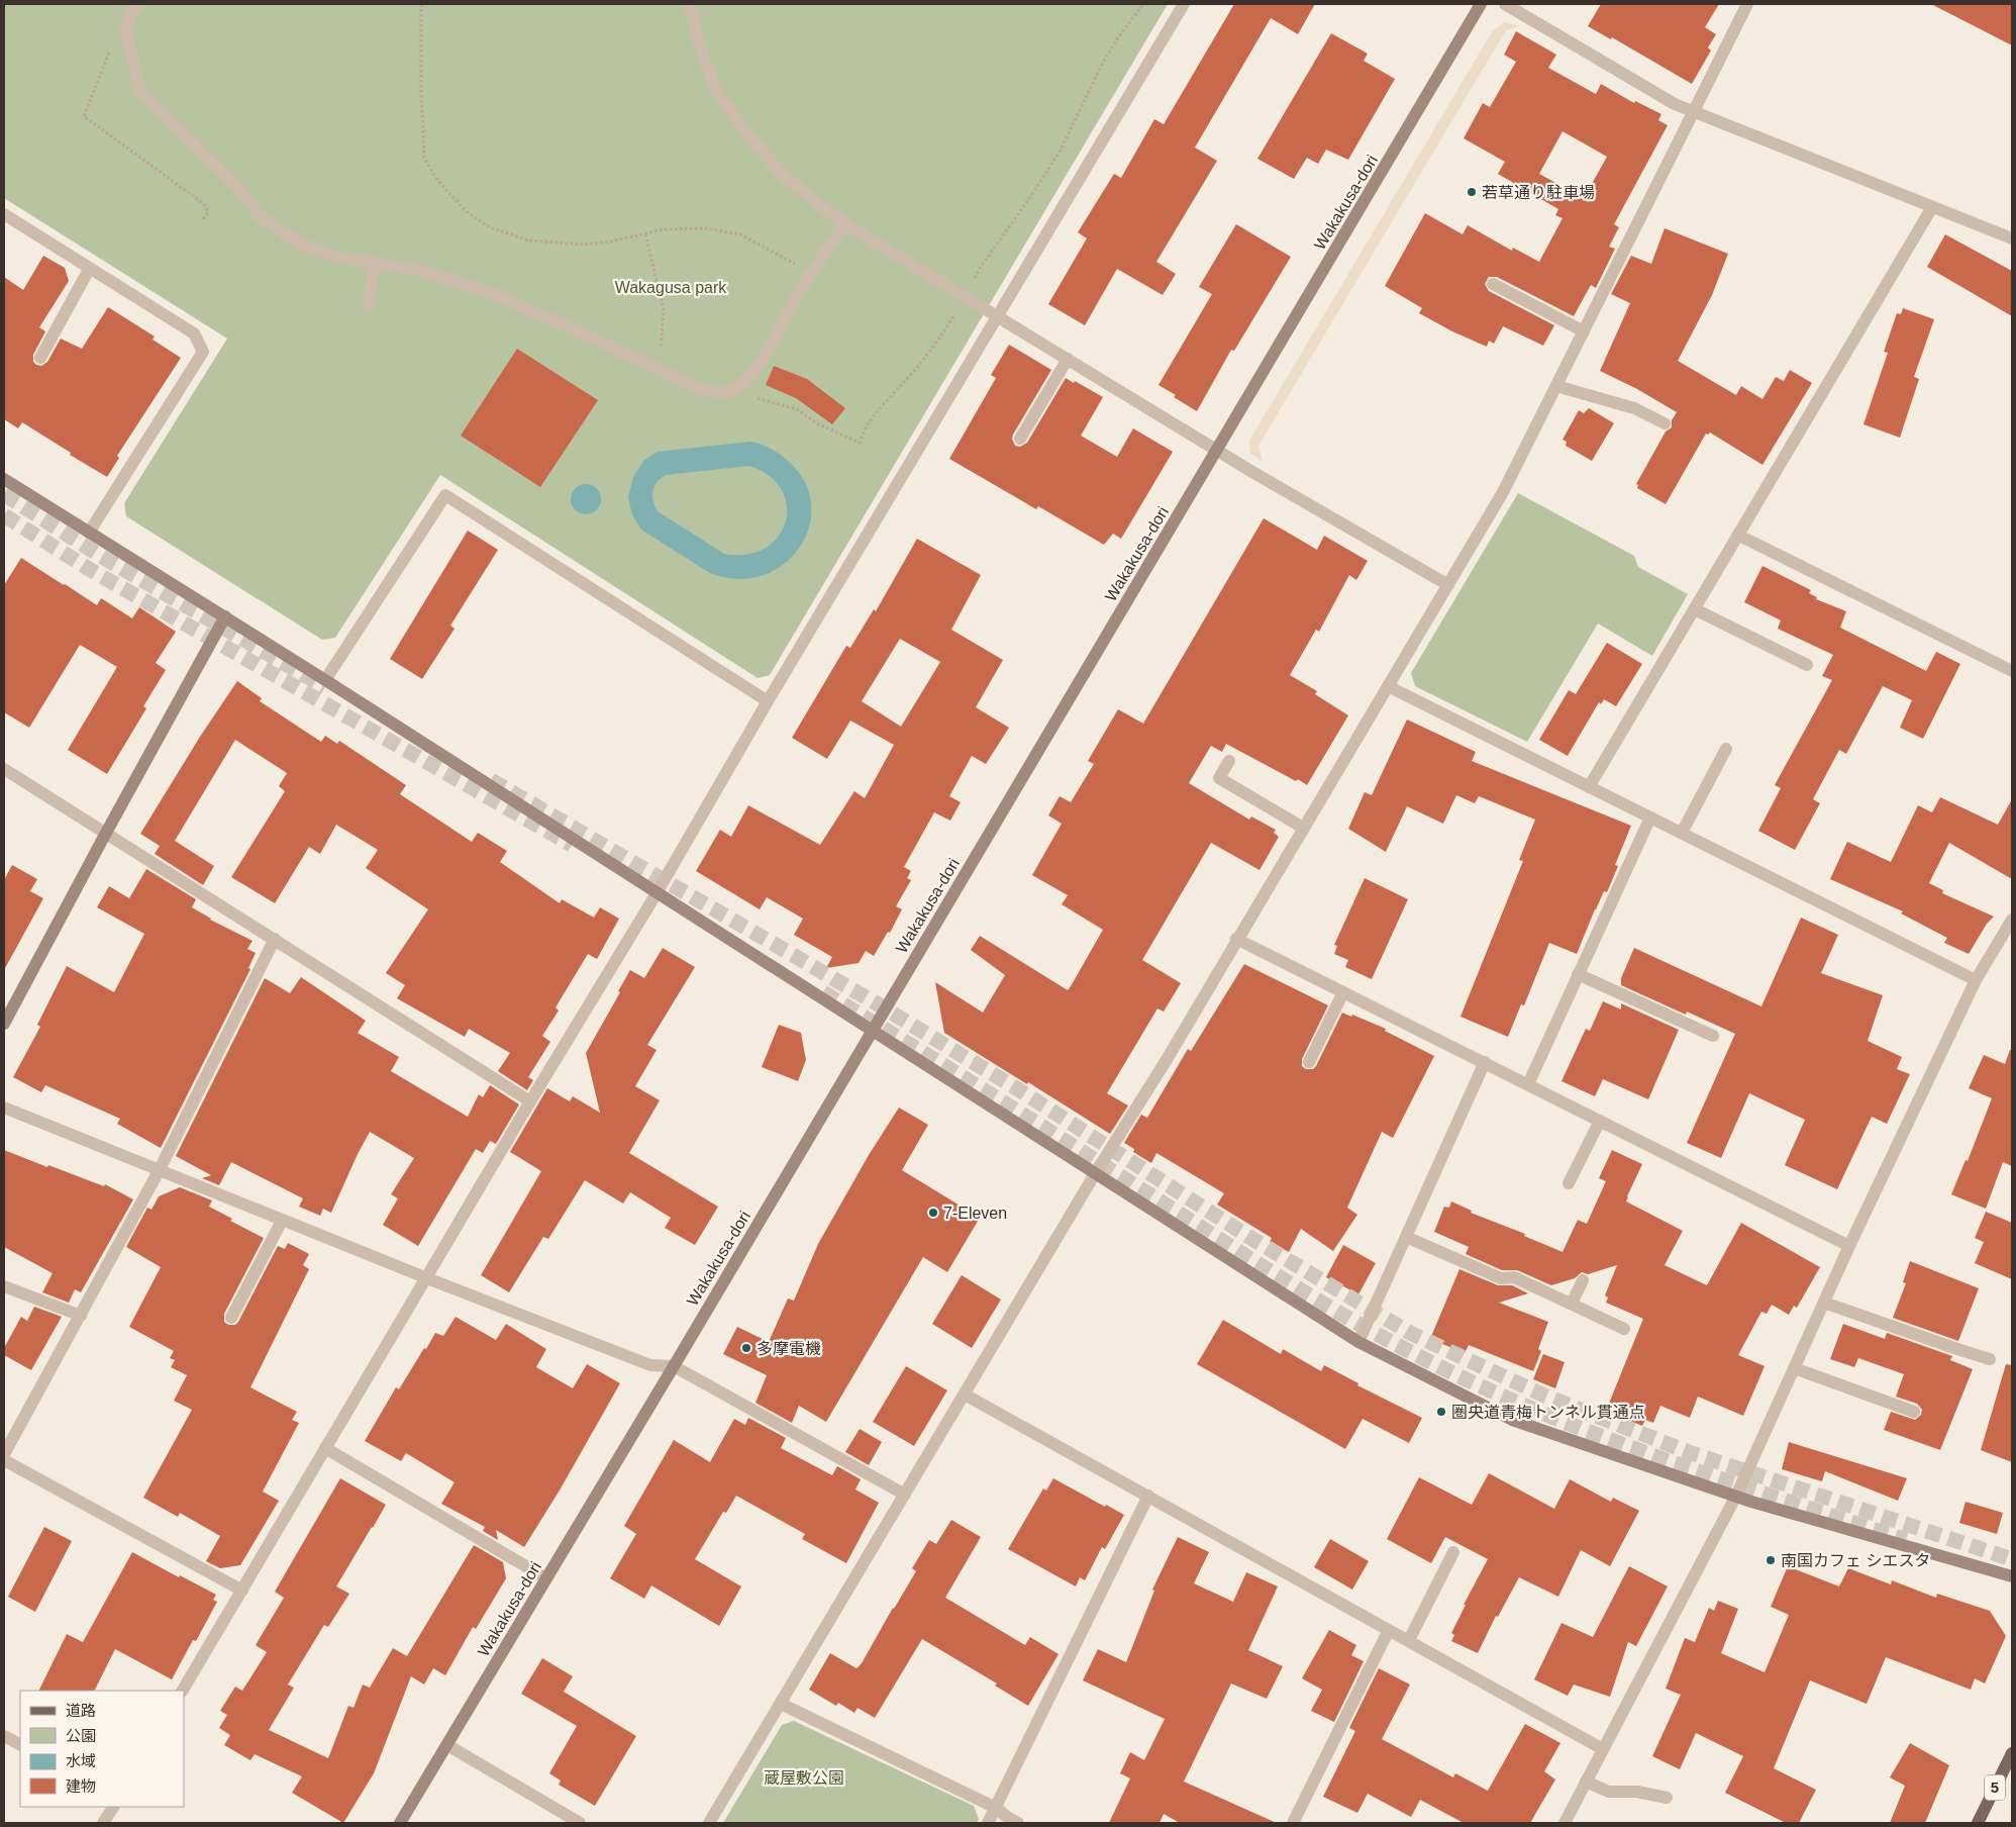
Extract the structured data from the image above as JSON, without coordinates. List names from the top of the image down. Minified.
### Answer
{"streets":{"main road":["5"],"street":["Wakakusa-dori"]},"parks":["Wakagusa park","蔵屋敷公園"],"places":["若草通り駐車場","7-Eleven","多摩電機","圏央道青梅トンネル貫通点","南国カフェ シエスタ"],"legend":["道路","公園","水域","建物"]}
